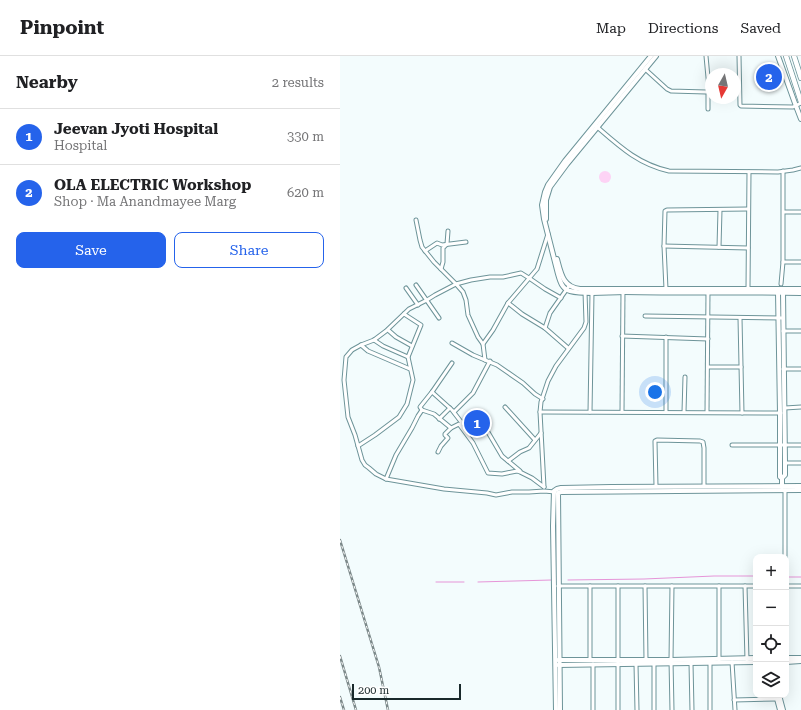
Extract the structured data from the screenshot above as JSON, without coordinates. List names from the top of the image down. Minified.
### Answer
{"scale_bar":"200 m","north":"bottom","page":{"header":"Pinpoint","nav":["Map","Directions","Saved"],"heading":["Nearby","2 results"],"pins":["2","1"],"list":[{"mark":"1","name":"Jeevan Jyoti Hospital","note":"Hospital","value":"330 m"},{"mark":"2","name":"OLA ELECTRIC Workshop","note":"Shop · Ma Anandmayee Marg","value":"620 m"}],"buttons":["Save","Share"],"map_buttons":["+","−"],"scale":"200 m"}}
